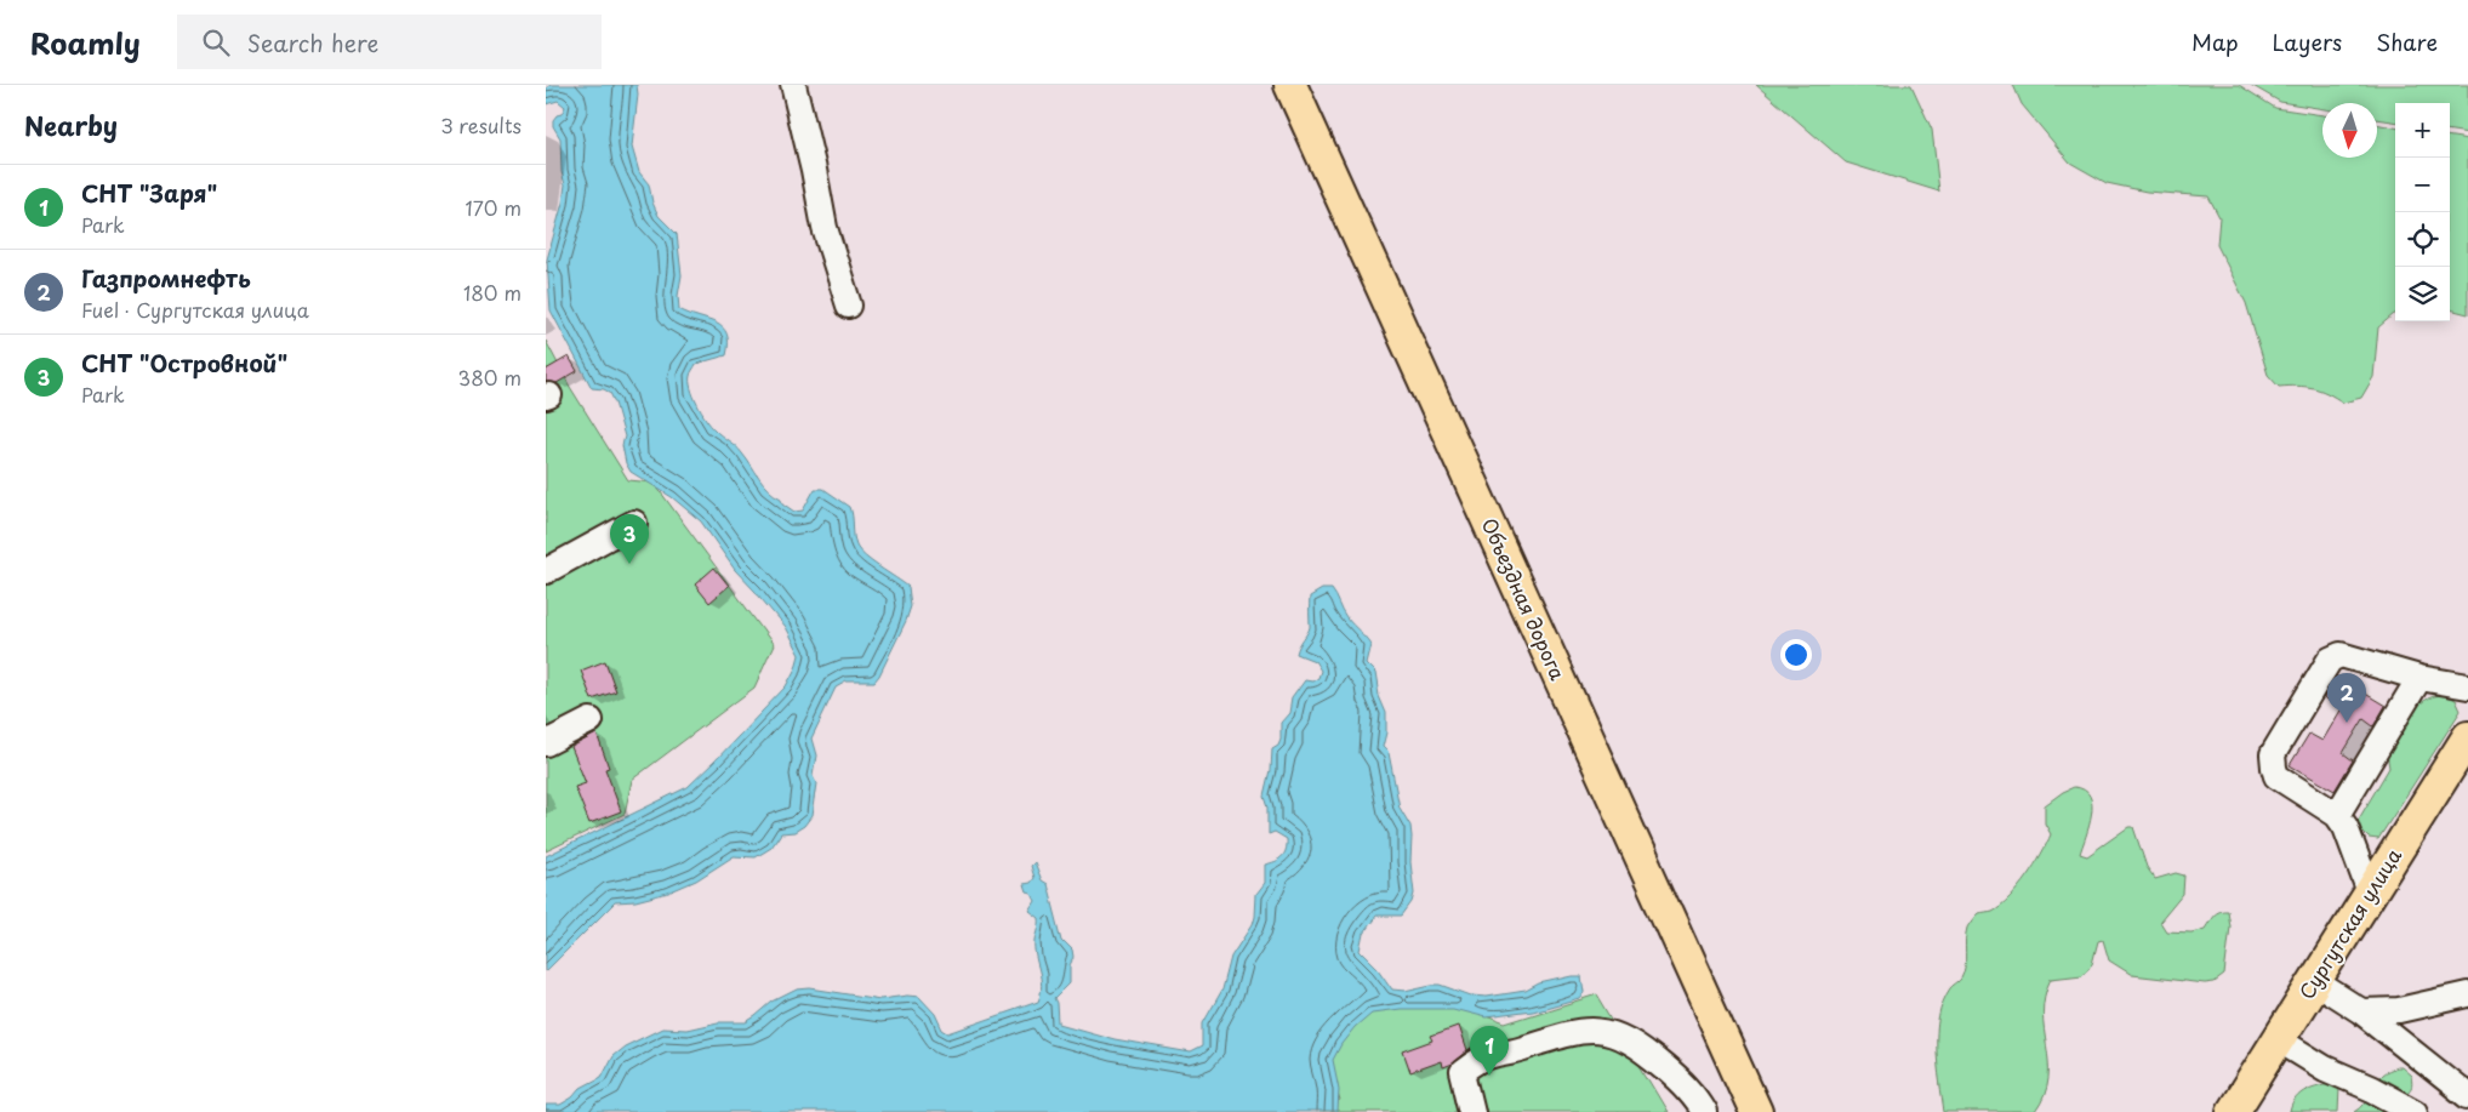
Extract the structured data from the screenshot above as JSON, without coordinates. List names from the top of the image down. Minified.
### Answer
{"streets":{"main road":["Объездная дорога","Сургутская улица"]},"north":"bottom","page":{"header":"Roamly","search":"Search here","nav":["Map","Layers","Share"],"heading":["Nearby","3 results"],"map_buttons":["+","−"],"list":[{"mark":"1","name":"СНТ \"Заря\"","note":"Park","value":"170 m"},{"mark":"2","name":"Газпромнефть","note":"Fuel · Сургутская улица","value":"180 m"},{"mark":"3","name":"СНТ \"Островной\"","note":"Park","value":"380 m"}],"pins":["3","2","1"]}}
